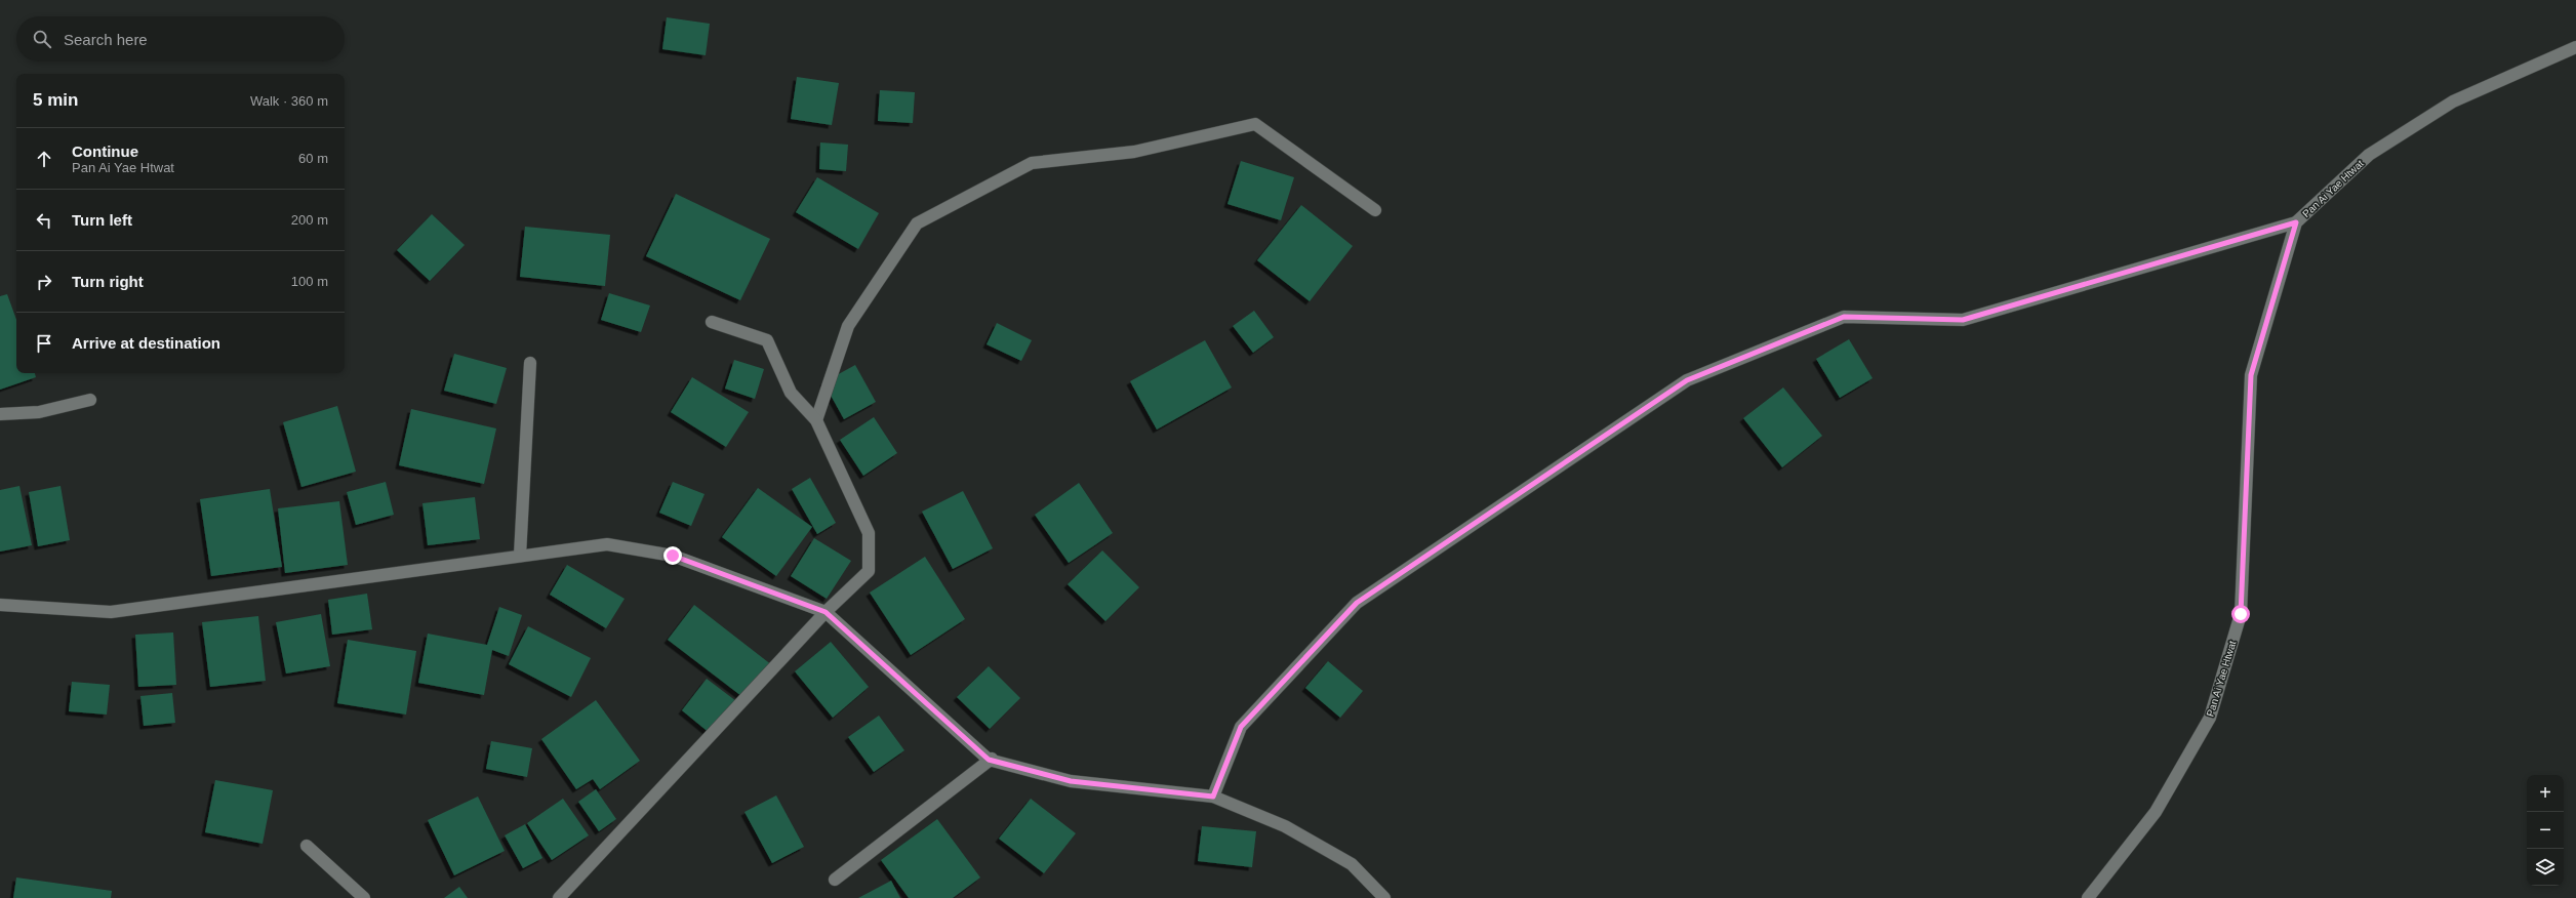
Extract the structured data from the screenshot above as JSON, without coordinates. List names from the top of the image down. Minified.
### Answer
{"streets":{"street":["Pan Ai Yae Htwat"]},"page":{"search":"Search here","heading":["5 min","Walk · 360 m"],"list":[["Continue","Pan Ai Yae Htwat","60 m"],["Turn left","200 m"],["Turn right","100 m"],"Arrive at destination"],"map_buttons":["+","−"]}}
